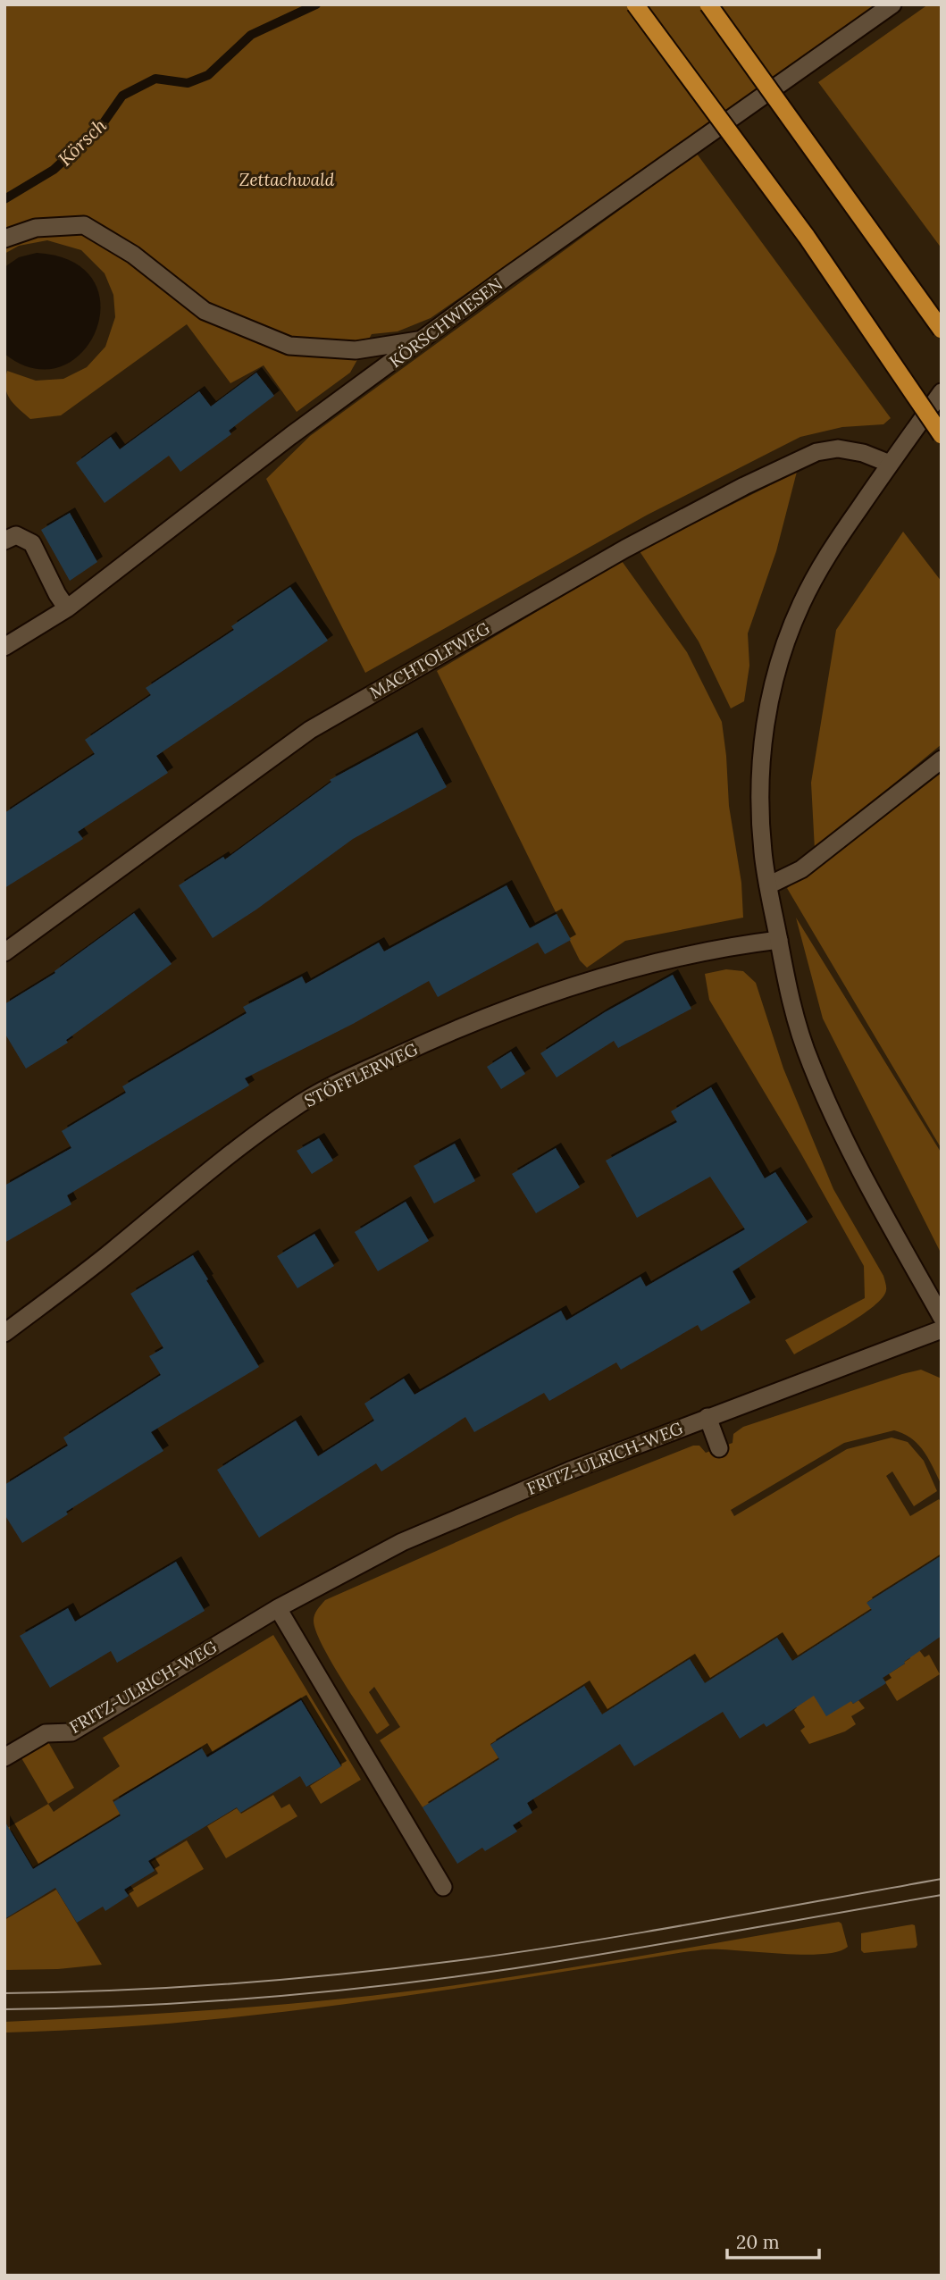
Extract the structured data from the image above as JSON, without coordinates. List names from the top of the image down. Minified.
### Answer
{"streets":{"street":["KÖRSCHWIESEN","MACHTOLFWEG","STÖFFLERWEG","FRITZ-ULRICH-WEG"]},"water":["Körsch"],"parks":["Zettachwald"],"scale_bar":"20 m"}
